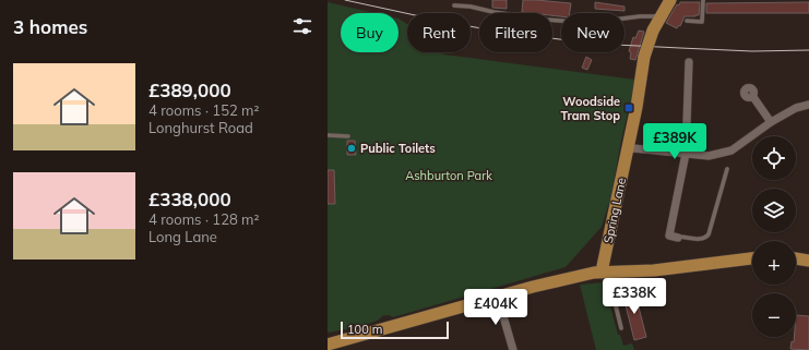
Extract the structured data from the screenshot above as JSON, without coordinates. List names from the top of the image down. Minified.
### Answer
{"streets":{"main road":["Spring Lane"]},"parks":["Ashburton Park"],"places":{"transit":["Woodside Tram Stop"],"other":["Public Toilets"]},"scale_bar":"100 m","page":{"heading":"3 homes","chip":["Buy","Rent","Filters","New"],"list":[{"name":"£389,000","note":"4 rooms · 152 m² · Longhurst Road"},{"name":"£338,000","note":"4 rooms · 128 m² · Long Lane"}],"price":["£389K","£338K","£404K"],"map_buttons":["+","−"],"scale":"100 m"}}
